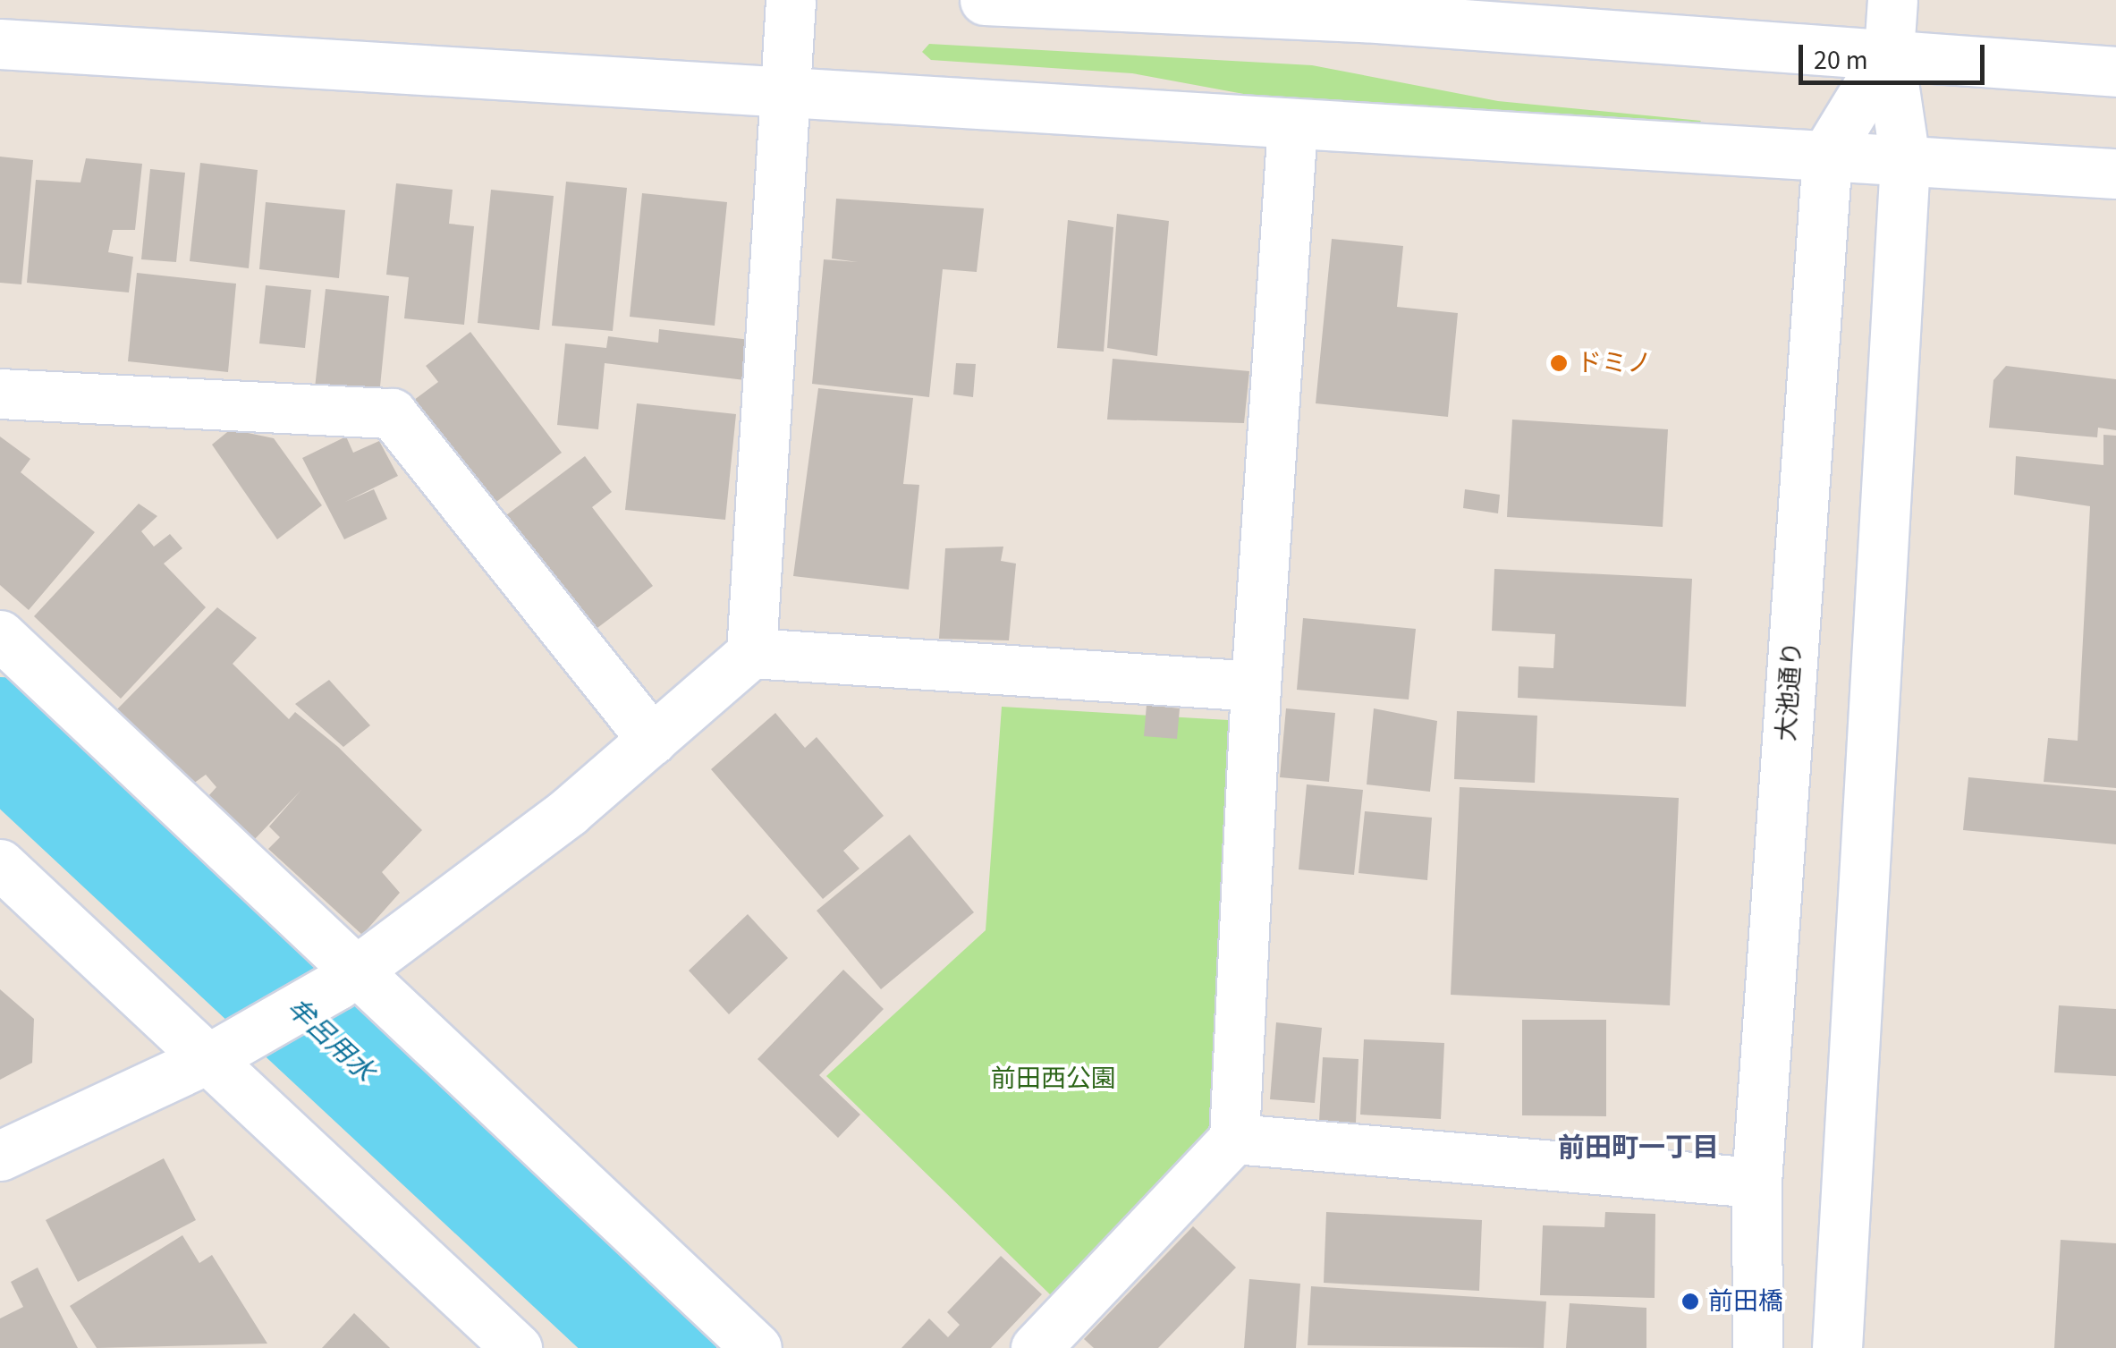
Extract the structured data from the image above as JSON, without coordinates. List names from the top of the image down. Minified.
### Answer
{"streets":{"street":["大池通り"]},"districts":["前田町一丁目"],"water":["牟呂用水"],"parks":["前田西公園"],"places":["ドミノ","前田橋"],"scale_bar":"20 m"}
